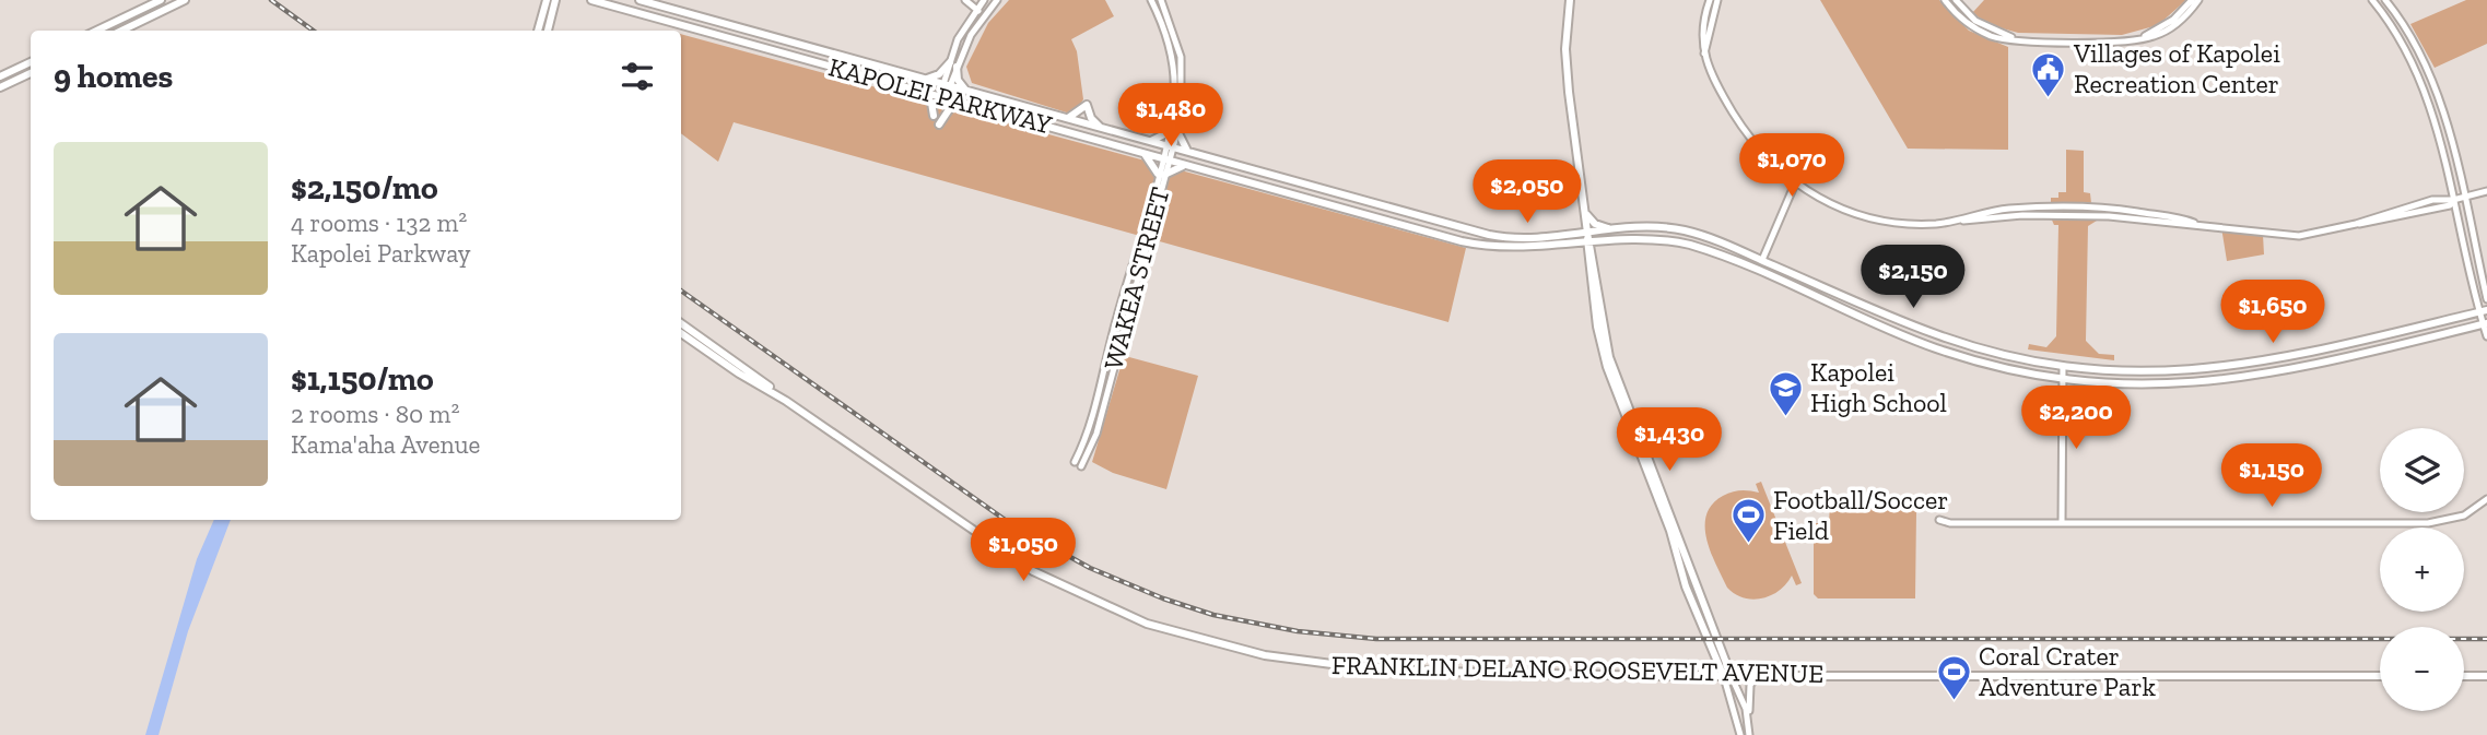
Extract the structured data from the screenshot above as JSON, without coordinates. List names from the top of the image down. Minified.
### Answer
{"streets":{"main road":["KAPOLEI PARKWAY","FRANKLIN DELANO ROOSEVELT AVENUE"],"street":["WAKEA STREET"]},"crossings":[["KAPOLEI PARKWAY","WAKEA STREET"]],"places":{"public building":["Villages of Kapolei Recreation Center"],"school or university":["Kapolei High School"],"sports":["Football/Soccer Field","Coral Crater Adventure Park"]},"page":{"heading":"9 homes","price":["$1,480","$1,070","$2,050","$2,150","$1,650","$2,200","$1,430","$1,150","$1,050"],"list":[{"name":"$2,150/mo","note":"4 rooms · 132 m² · Kapolei Parkway"},{"name":"$1,150/mo","note":"2 rooms · 80 m² · Kama'aha Avenue"}],"map_buttons":["+","−"]}}
